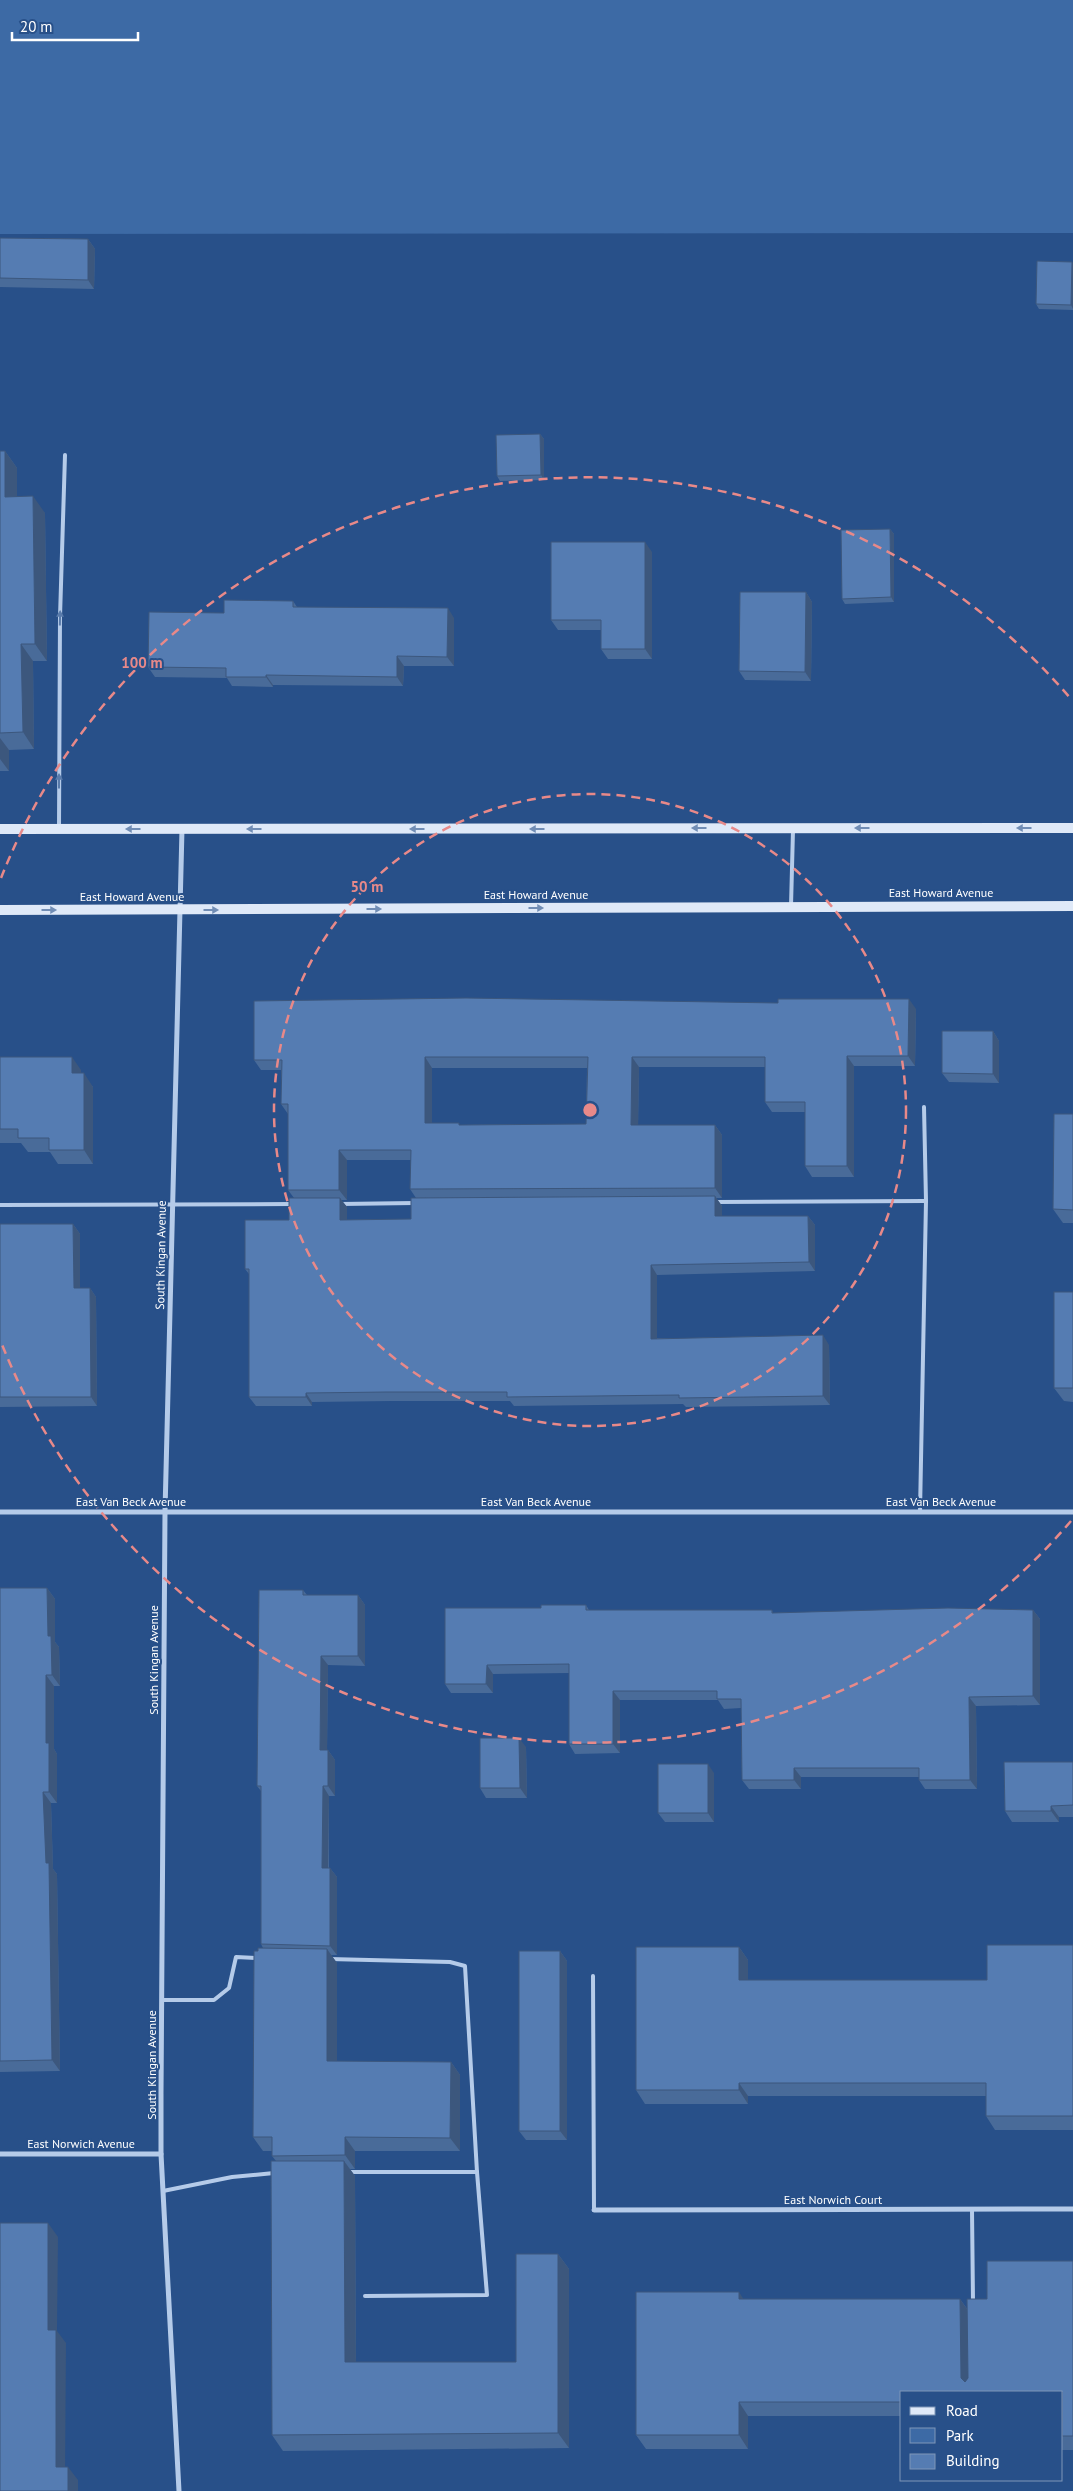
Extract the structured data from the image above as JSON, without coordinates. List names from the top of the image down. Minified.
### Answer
{"streets":{"main road":["East Howard Avenue"],"street":["South Kingan Avenue","East Van Beck Avenue","East Norwich Avenue","East Norwich Court"]},"crossings":[["East Howard Avenue","South Kingan Avenue"],["South Kingan Avenue","East Van Beck Avenue"],["South Kingan Avenue","East Norwich Avenue"]],"legend":["Road","Park","Building"],"scale_bar":"20 m","rings":["100 m","50 m"]}
